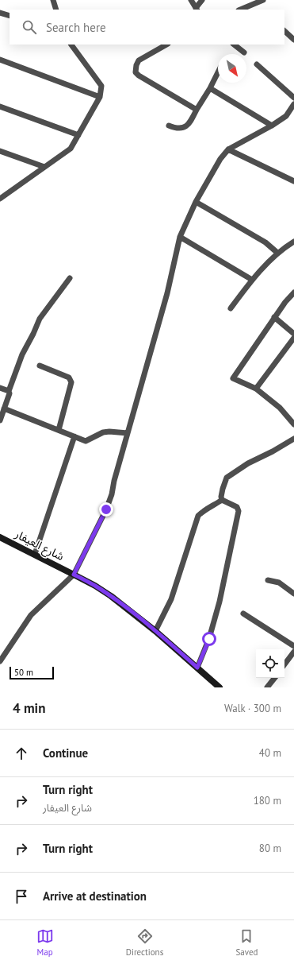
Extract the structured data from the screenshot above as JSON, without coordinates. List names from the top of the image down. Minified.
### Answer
{"streets":{"main road":["شارع العيفار"]},"scale_bar":"50 m","north":"bottom right","page":{"search":"Search here","scale":"50 m","heading":["4 min","Walk · 300 m"],"list":[["Continue","40 m"],["Turn right","شارع العيفار","180 m"],["Turn right","80 m"],"Arrive at destination"],"nav":["Map","Directions","Saved"]}}
